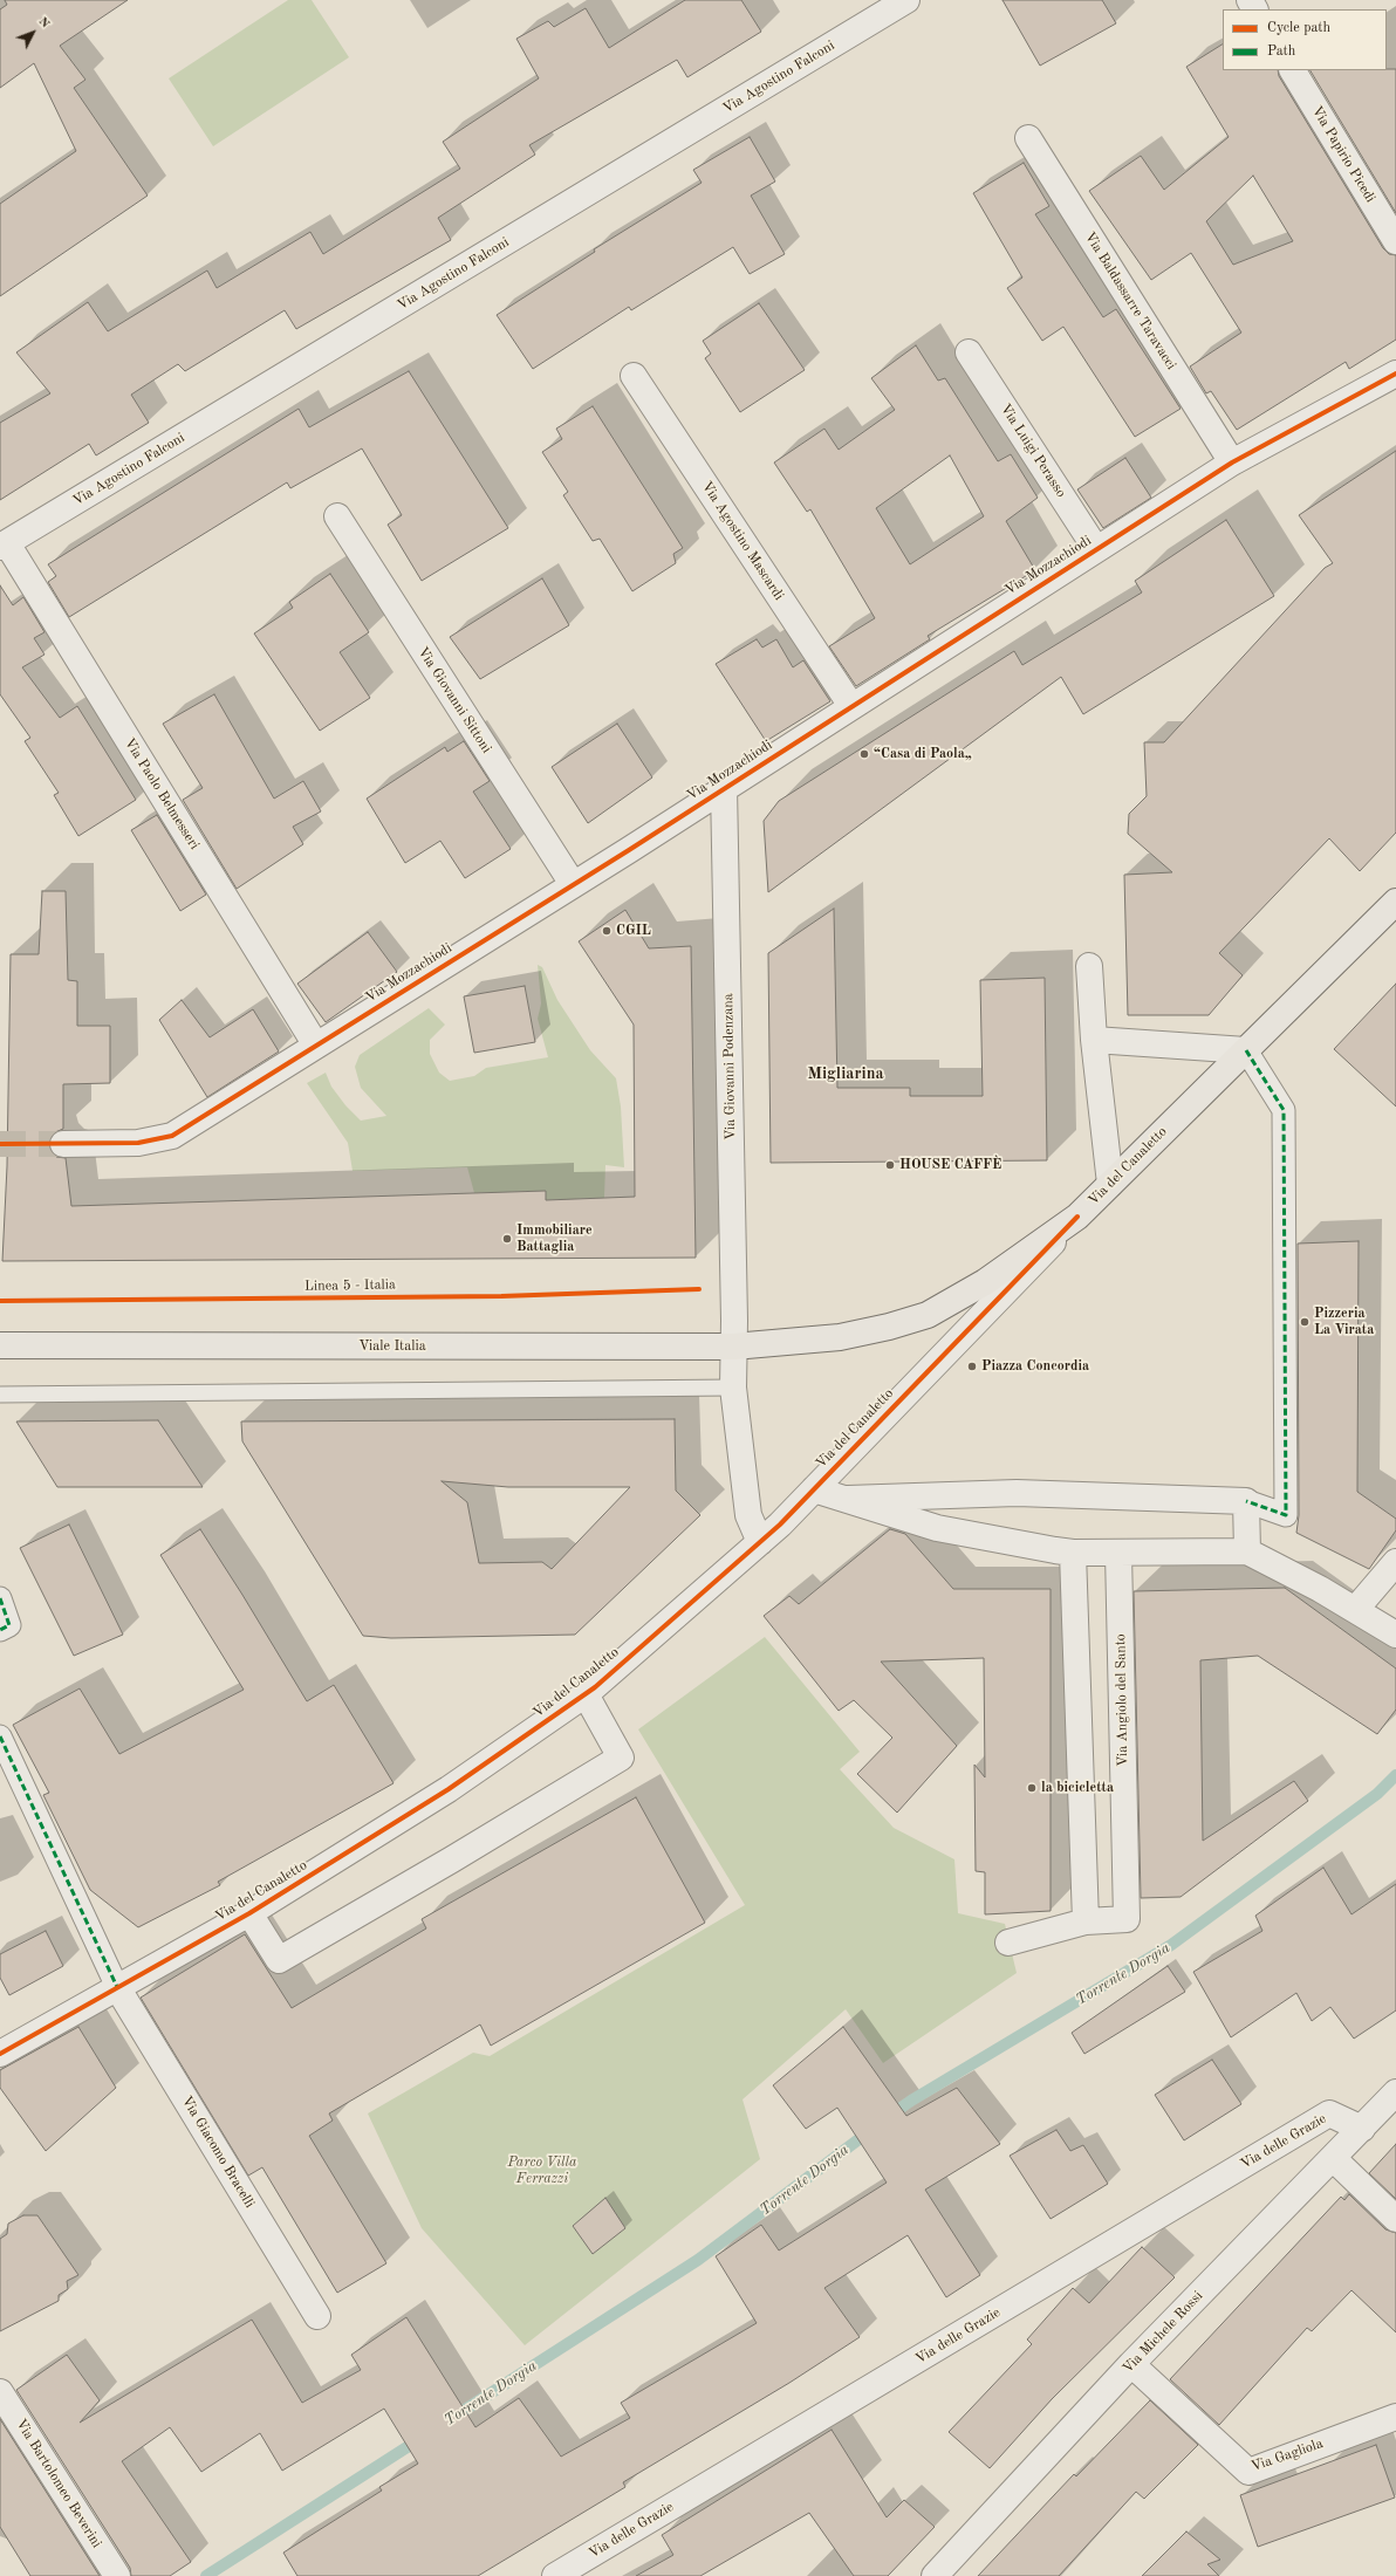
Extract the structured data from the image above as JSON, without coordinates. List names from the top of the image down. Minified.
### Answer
{"streets":{"main road":["Via del Canaletto","Viale Italia"],"street":["Via Agostino Falconi","Via Papirio Picedi","Via Baldassarre Taravacci","Via Luigi Perasso","Via Agostino Mascardi","Via Mozzachiodi","Via Giovanni Sittoni","Via Paolo Belmesseri","Via Giovanni Podenzana","Via Angiolo del Santo","Via delle Grazie","Via Giacomo Bracelli","Via Michele Rossi","Via Gagliola","Via Bartolomeo Beverini"],"cycle path":["Linea 5 - Italia"]},"crossings":[["Via Agostino Falconi","Via Paolo Belmesseri"],["Via Baldassarre Taravacci","Via Mozzachiodi"],["Via Luigi Perasso","Via Mozzachiodi"],["Via Agostino Mascardi","Via Mozzachiodi"],["Via Mozzachiodi","Via Giovanni Sittoni"],["Via Mozzachiodi","Via Paolo Belmesseri"],["Via Mozzachiodi","Via Giovanni Podenzana"],["Via Giovanni Podenzana","Via del Canaletto"],["Via Giovanni Podenzana","Viale Italia"],["Via del Canaletto","Viale Italia"],["Via del Canaletto","Via Giacomo Bracelli"],["Via delle Grazie","Via Michele Rossi"],["Via Michele Rossi","Via Gagliola"]],"districts":["Migliarina"],"water":["Torrente Dorgia"],"parks":["Parco Villa Ferrazzi"],"places":["“Casa di Paola„","CGIL","HOUSE CAFFÈ","Immobiliare Battaglia","Pizzeria La Virata","Piazza Concordia","la bicicletta"],"legend":["Cycle path","Path"],"north":"top right"}
